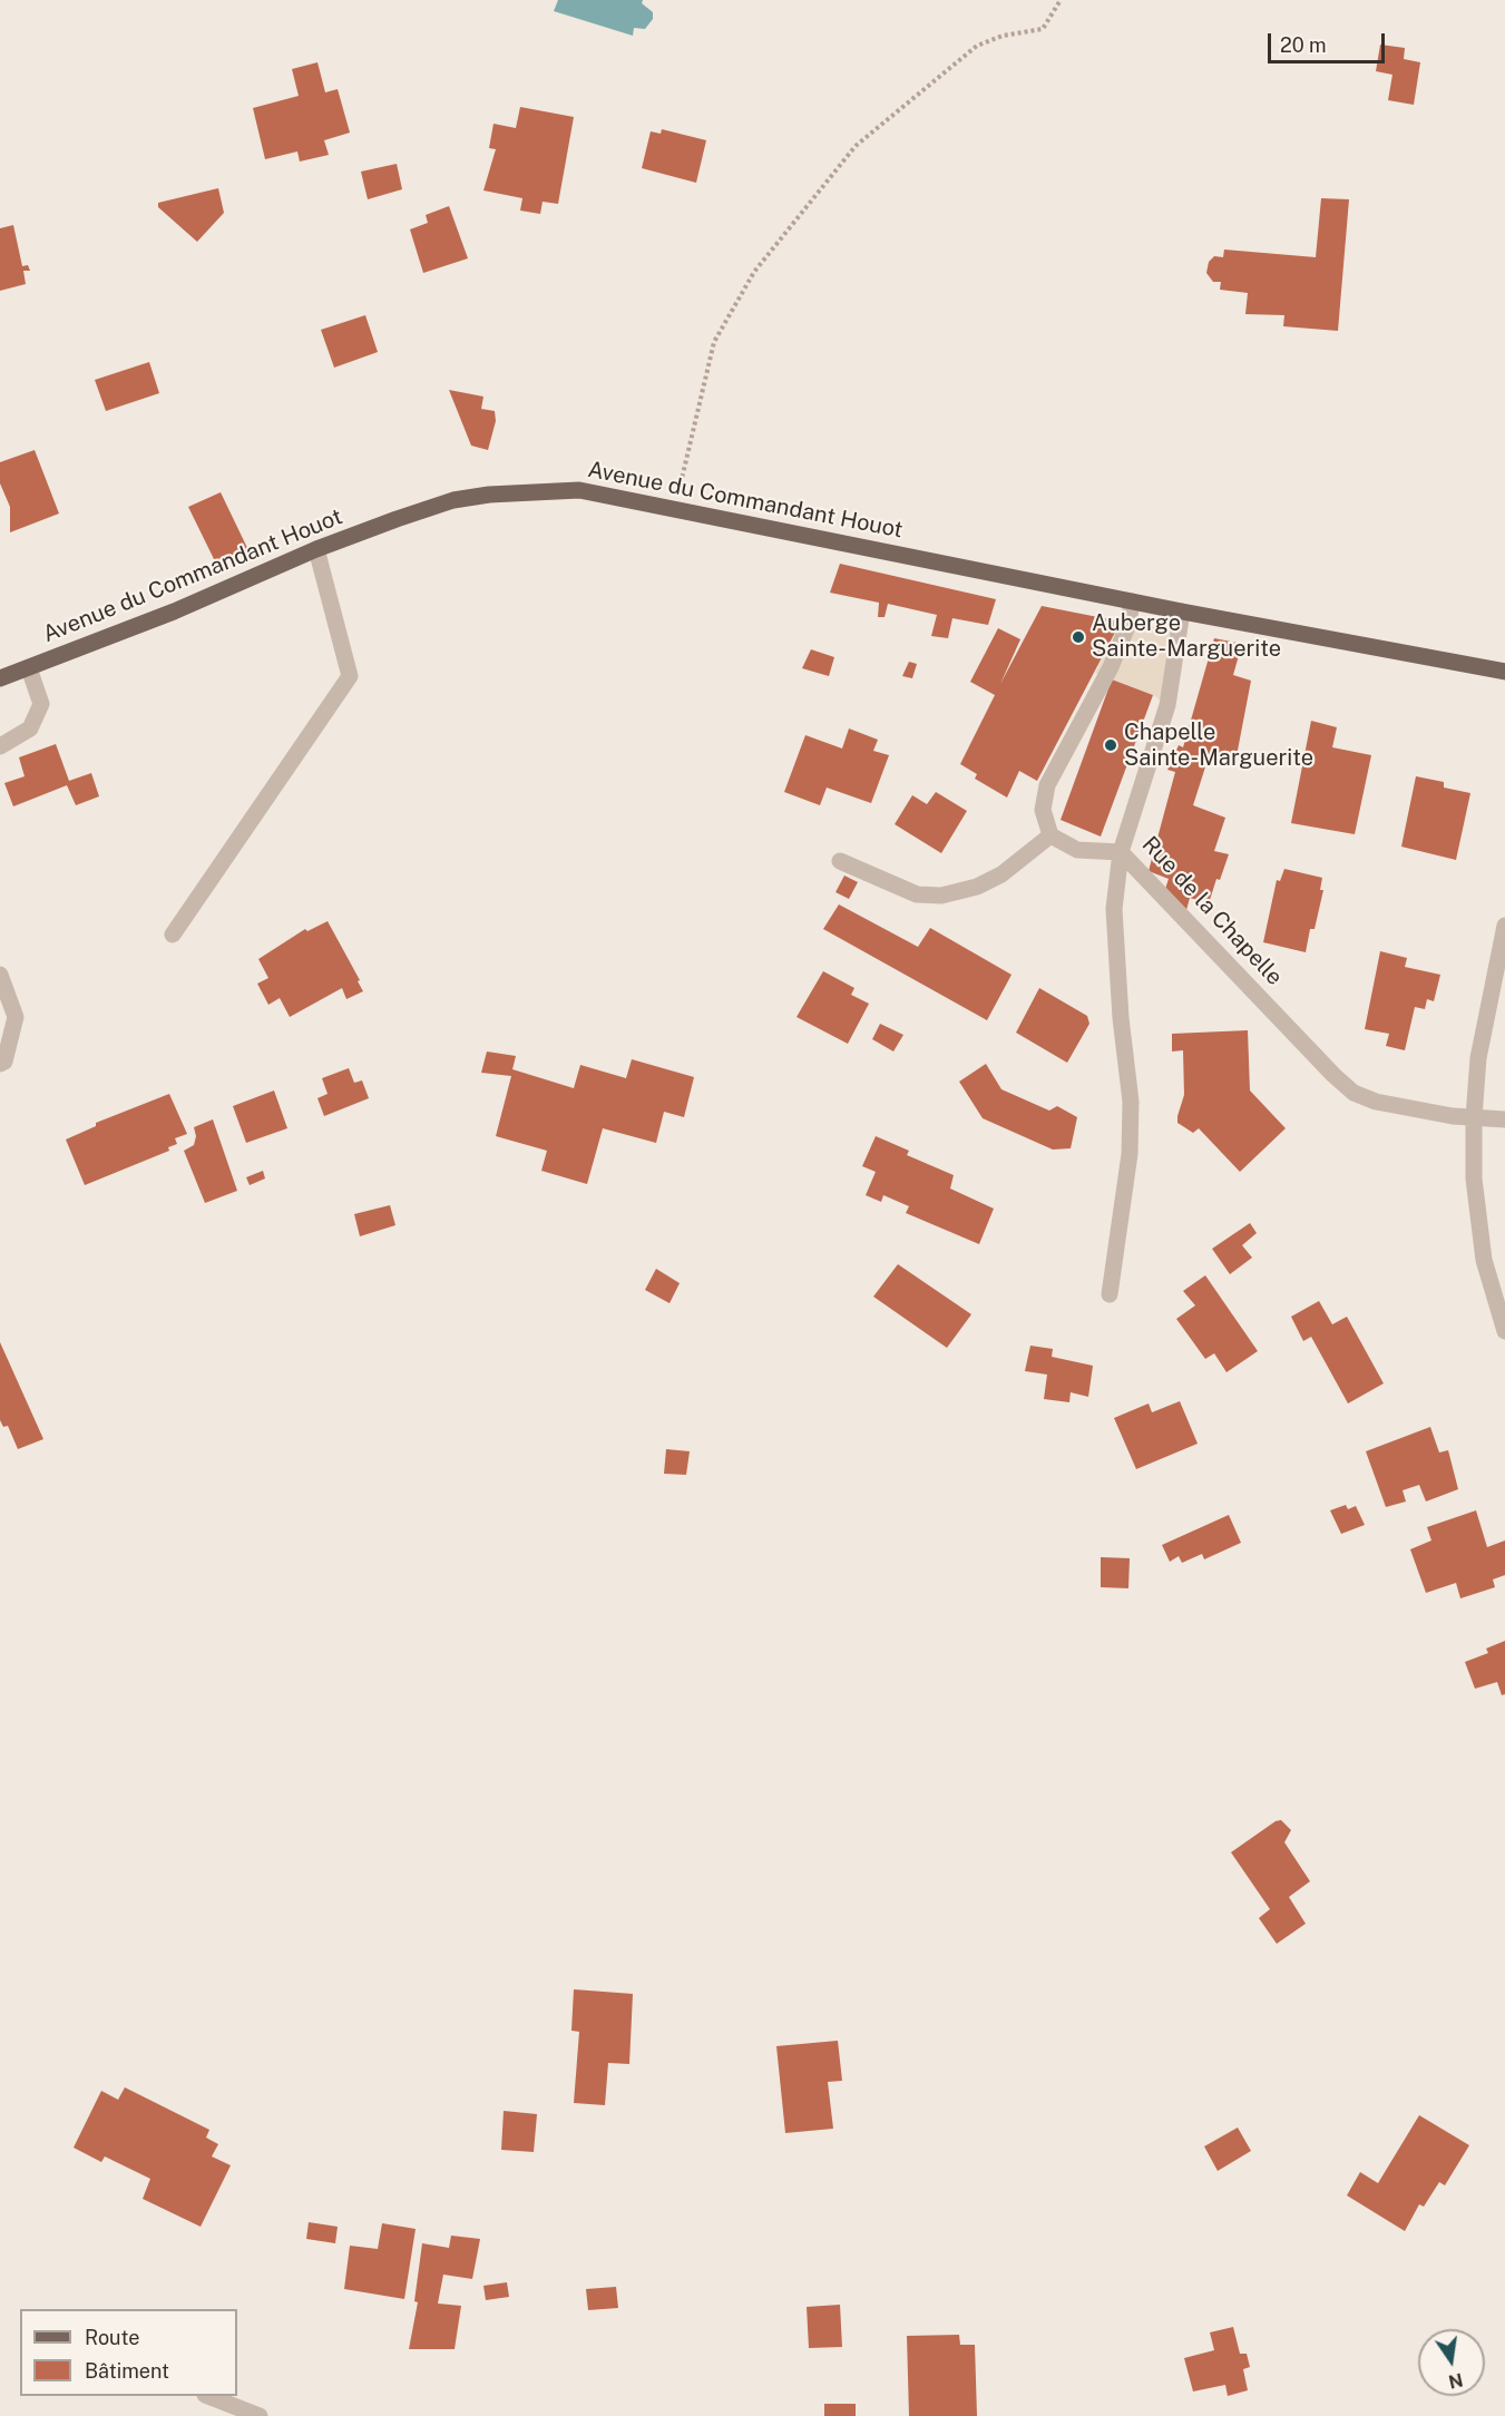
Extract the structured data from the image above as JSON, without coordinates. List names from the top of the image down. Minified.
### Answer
{"streets":{"main road":["Avenue du Commandant Houot"],"street":["Rue de la Chapelle"]},"crossings":[["Avenue du Commandant Houot","Rue de la Chapelle"]],"places":["Auberge Sainte-Marguerite","Chapelle Sainte-Marguerite"],"legend":["Route","Bâtiment"],"scale_bar":"20 m","north":"bottom"}
